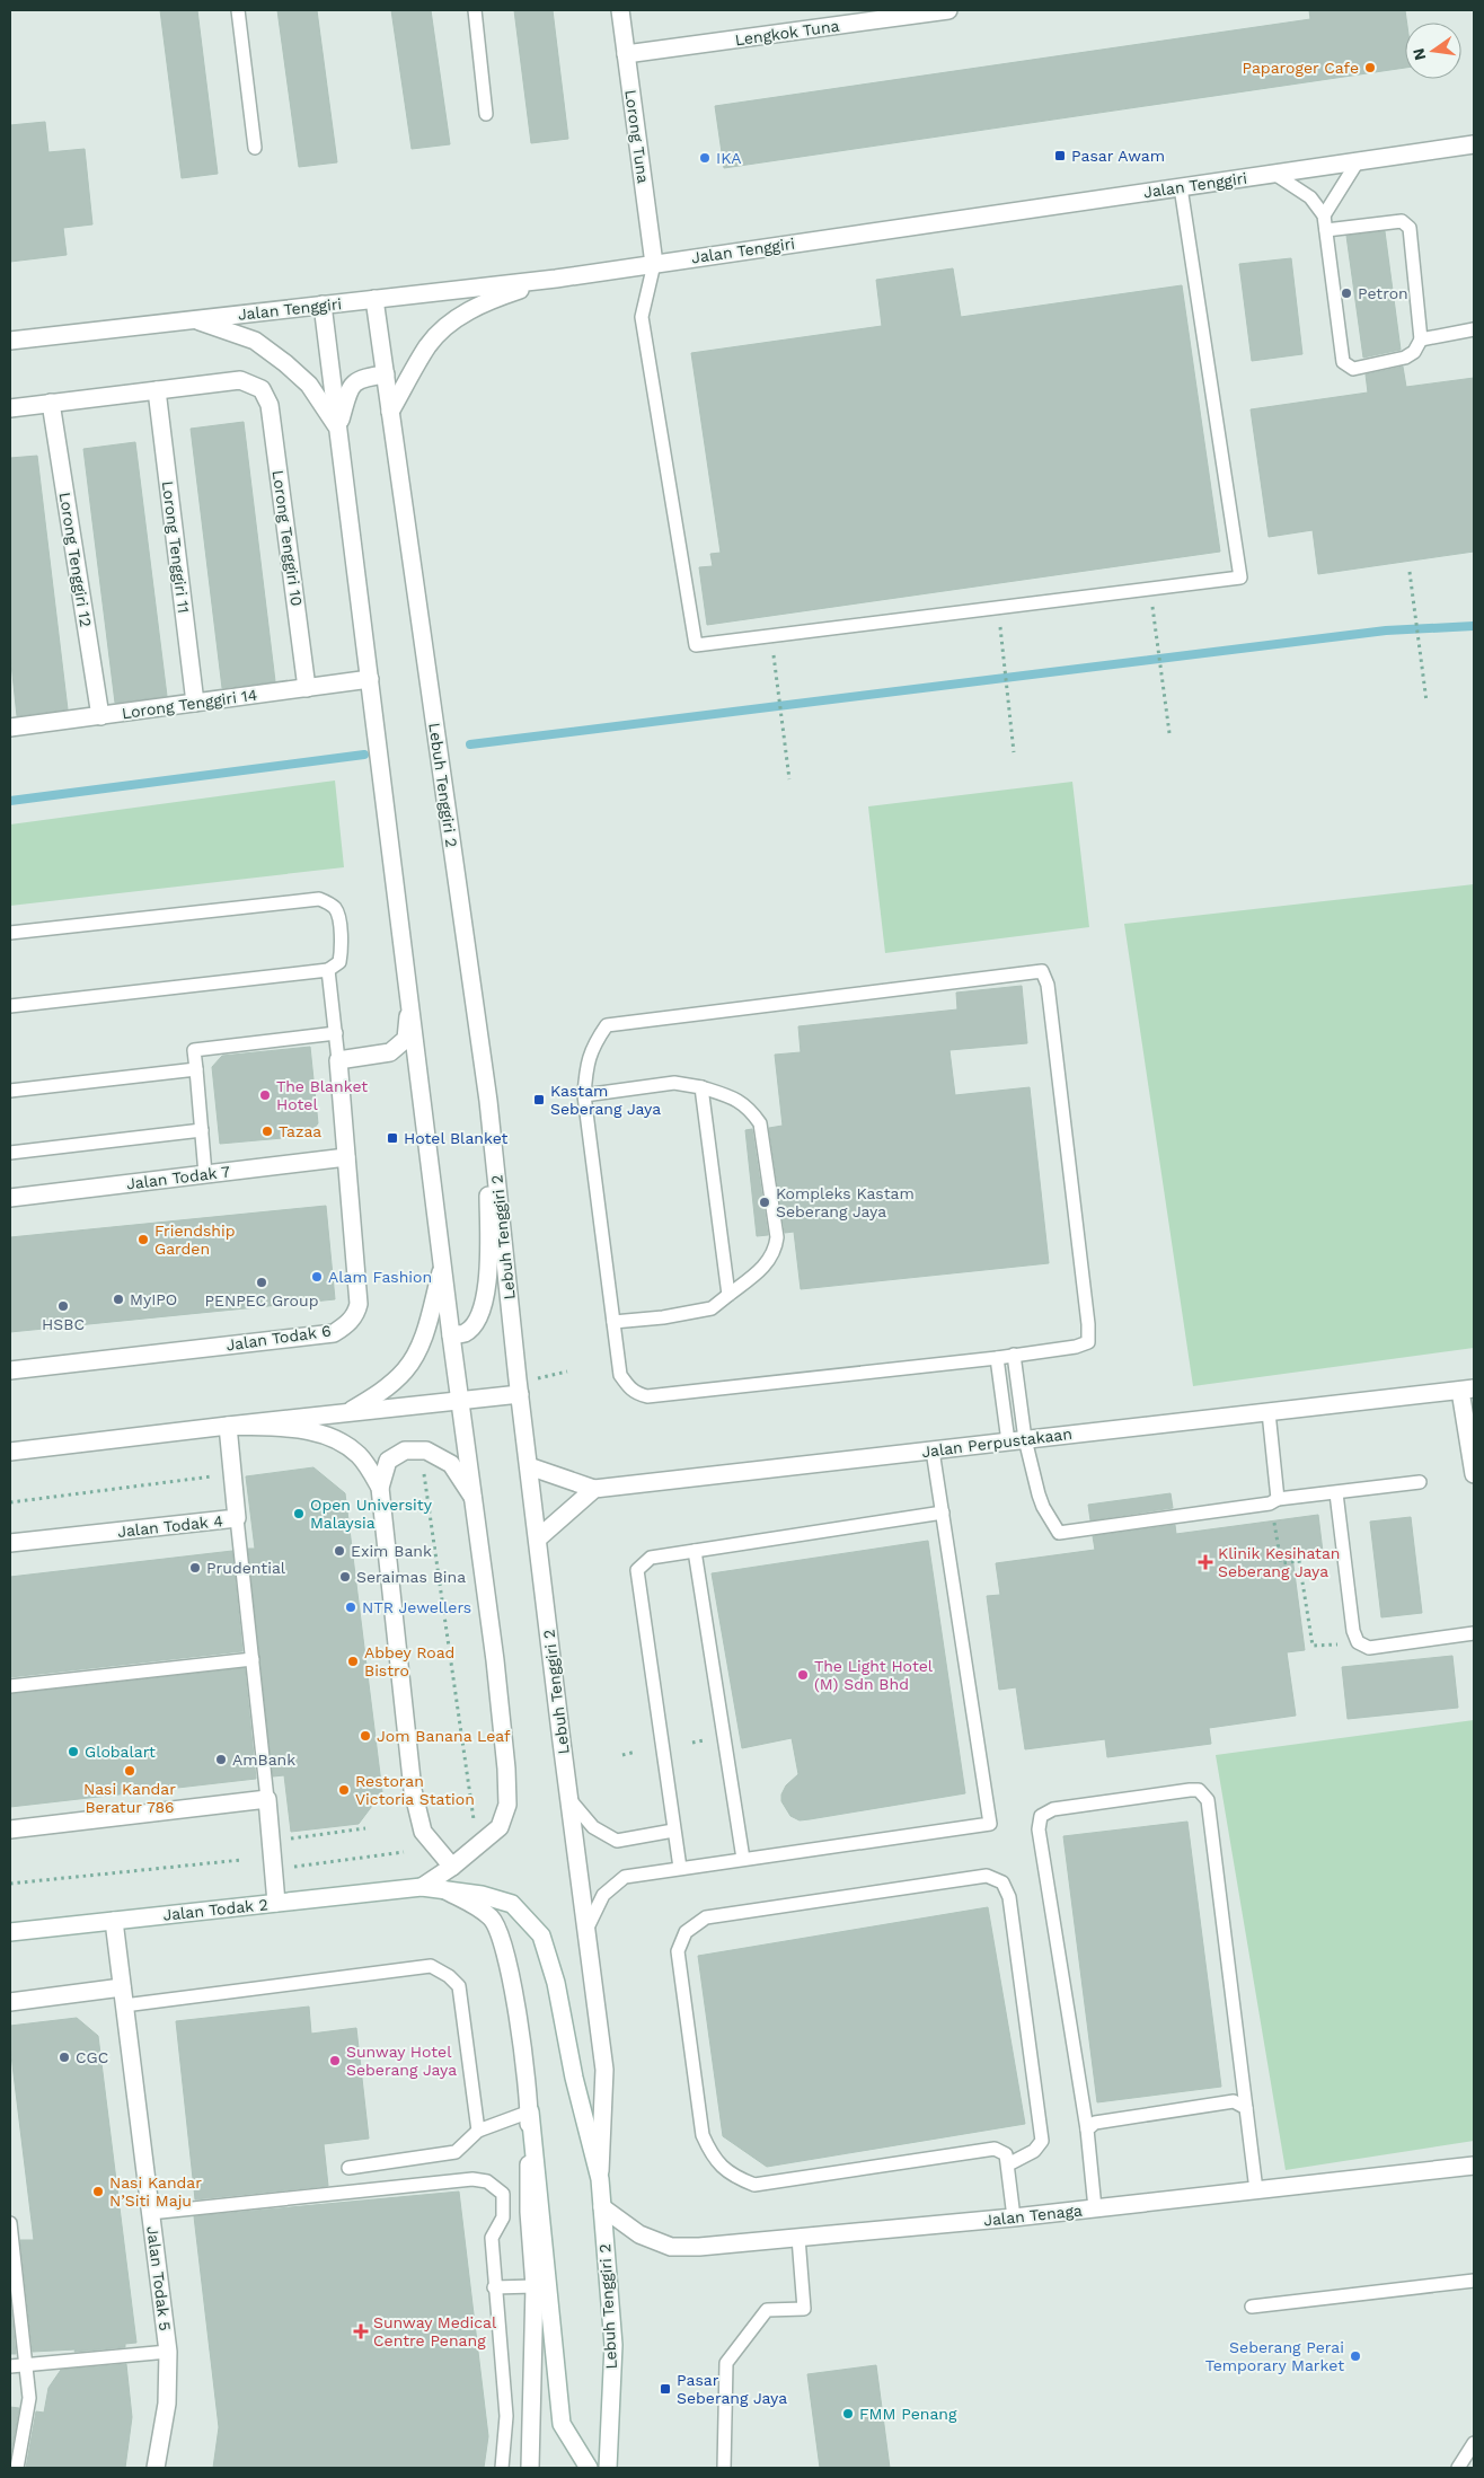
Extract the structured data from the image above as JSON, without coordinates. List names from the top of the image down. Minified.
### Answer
{"streets":{"street":["Lengkok Tuna","Lorong Tuna","Jalan Tenggiri","Lorong Tenggiri 10","Lorong Tenggiri 11","Lorong Tenggiri 12","Lorong Tenggiri 14","Lebuh Tenggiri 2","Jalan Todak 7","Jalan Todak 6","Jalan Perpustakaan","Jalan Todak 4","Jalan Todak 2","Jalan Tenaga","Jalan Todak 5"]},"crossings":[["Lengkok Tuna","Lorong Tuna"],["Lorong Tuna","Jalan Tenggiri"],["Jalan Tenggiri","Lebuh Tenggiri 2"],["Lorong Tenggiri 10","Lorong Tenggiri 11"],["Lorong Tenggiri 10","Lorong Tenggiri 14"],["Lorong Tenggiri 11","Lorong Tenggiri 14"],["Lorong Tenggiri 12","Lorong Tenggiri 14"],["Lebuh Tenggiri 2","Jalan Todak 2"],["Lebuh Tenggiri 2","Jalan Tenaga"],["Jalan Todak 7","Jalan Todak 6"],["Jalan Todak 2","Jalan Todak 5"]],"places":{"other":["Paparoger Cafe","IKA","Petron","The Blanket Hotel","Tazaa","Kompleks Kastam Seberang Jaya","Friendship Garden","Alam Fashion","PENPEC Group","MyIPO","HSBC","Open University Malaysia","Exim Bank","Prudential","Seraimas Bina","NTR Jewellers","Abbey Road Bistro","The Light Hotel (M) Sdn Bhd","Jom Banana Leaf","Globalart","AmBank","Nasi Kandar Beratur 786","Restoran Victoria Station","CGC","Sunway Hotel Seberang Jaya","Nasi Kandar N’Siti Maju","Seberang Perai Temporary Market","FMM Penang"],"transit":["Pasar Awam","Kastam Seberang Jaya","Hotel Blanket","Pasar Seberang Jaya"],"health":["Klinik Kesihatan Seberang Jaya","Sunway Medical Centre Penang"]},"north":"left"}
